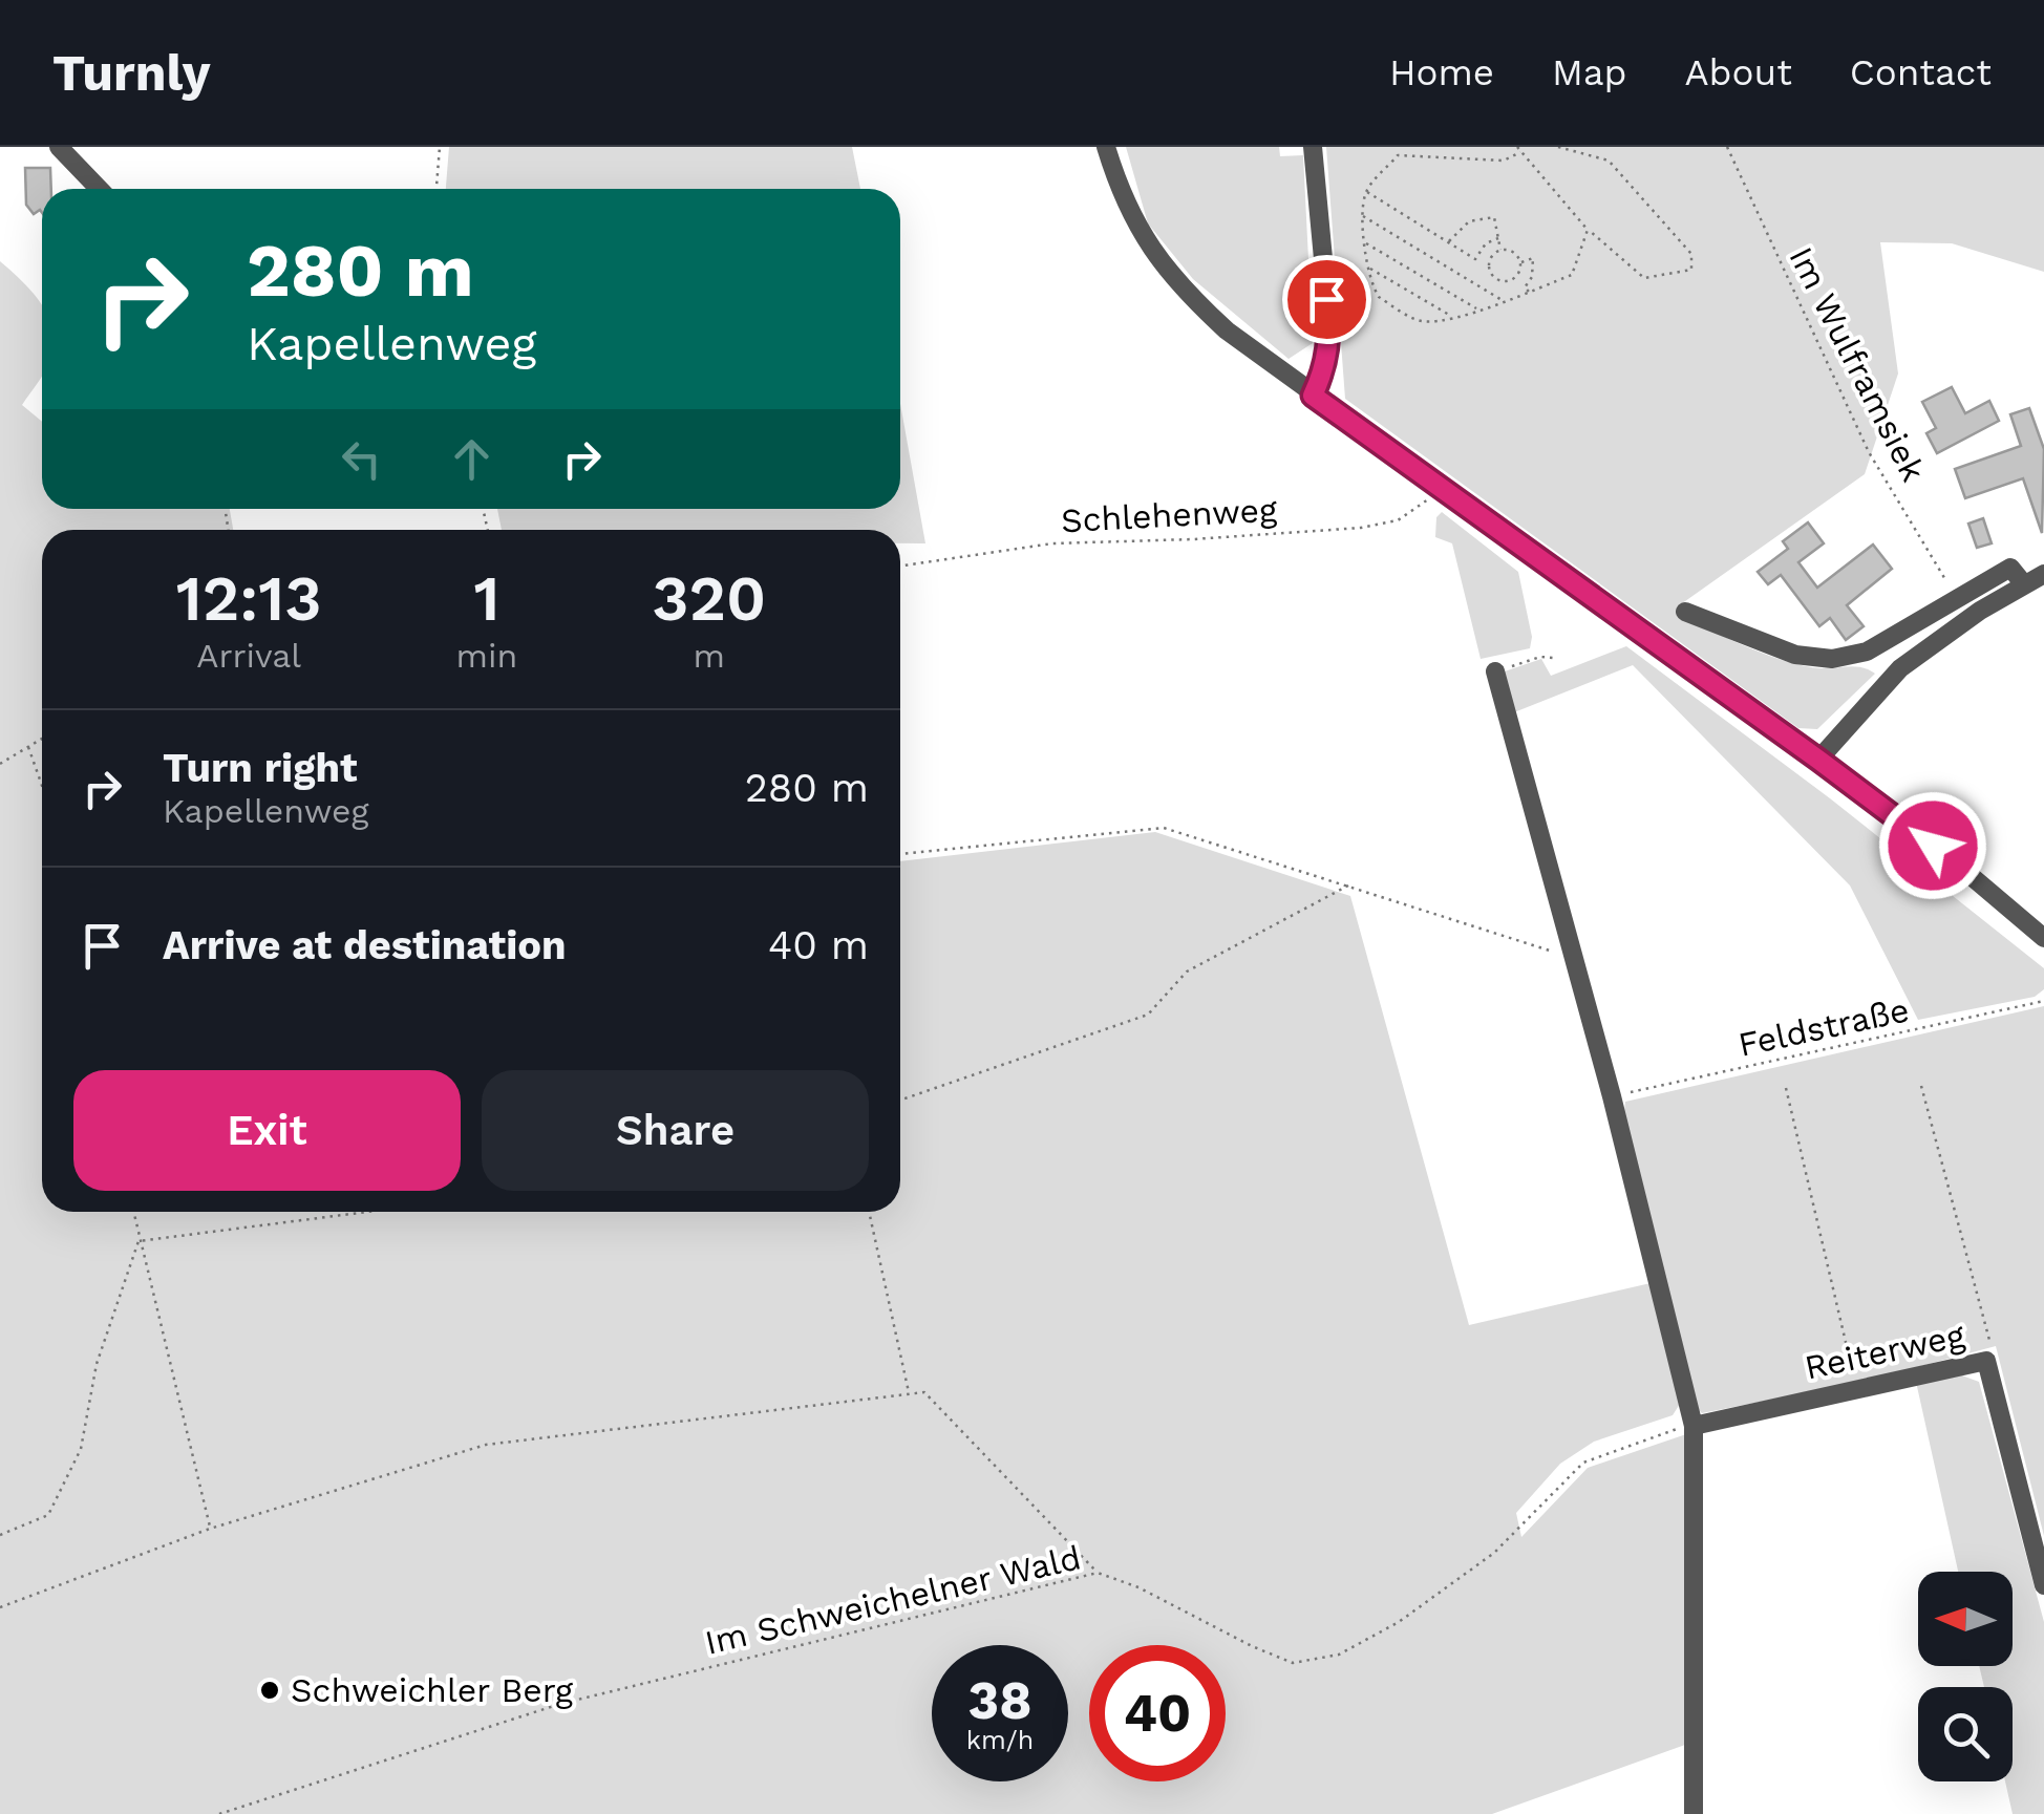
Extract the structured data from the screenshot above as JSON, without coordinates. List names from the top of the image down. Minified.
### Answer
{"streets":{"street":["Reiterweg"],"path":["Im Wulframsiek","Schlehenweg","Feldstraße","Im Schweichelner Wald"]},"crossings":[["Reiterweg","Im Schweichelner Wald"]],"places":["Schweichler Berg"],"north":"left","page":{"header":"Turnly","nav":["Home","Map","About","Contact"],"turn":["280 m","Kapellenweg"],"eta":["12:13","Arrival","1","min","320","m"],"list":[{"name":"Turn right","note":"Kapellenweg","value":"280 m"},{"name":"Arrive at destination","value":"40 m"}],"buttons":["Exit","Share"],"speed":"38 km/h","limit":"40"}}
